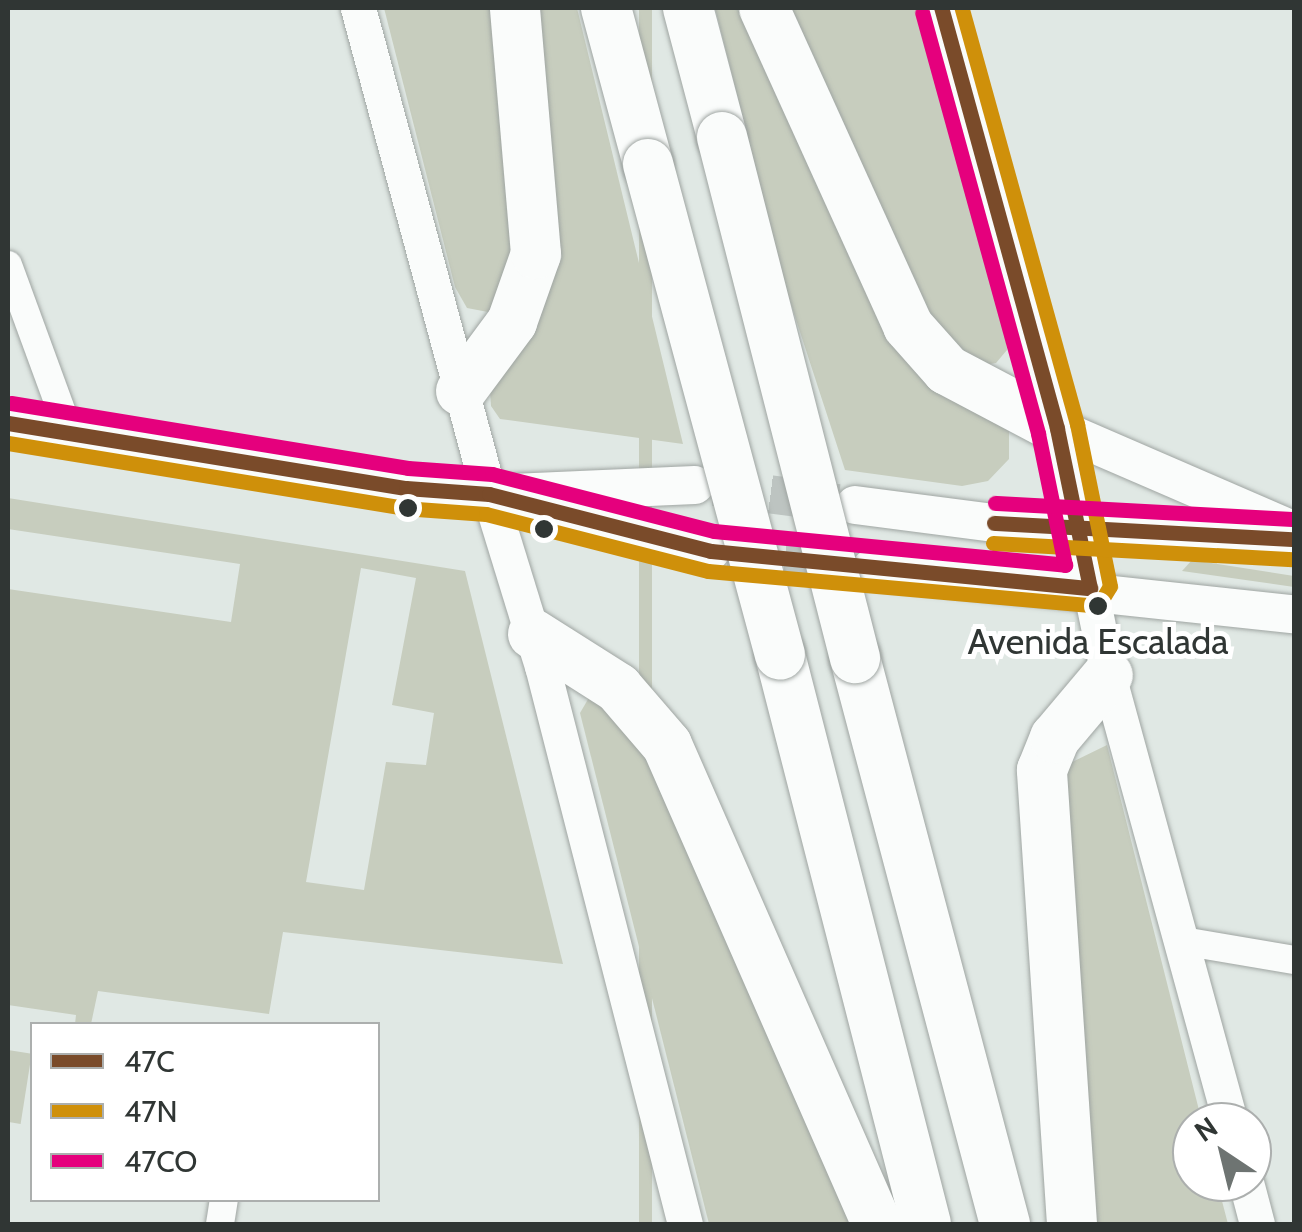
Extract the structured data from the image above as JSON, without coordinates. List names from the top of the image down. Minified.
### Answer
{"places":["Avenida Escalada"],"lines":["transit line 47C","transit line 47N","transit line 47CO"],"legend":["47C","47N","47CO"],"north":"top left"}
